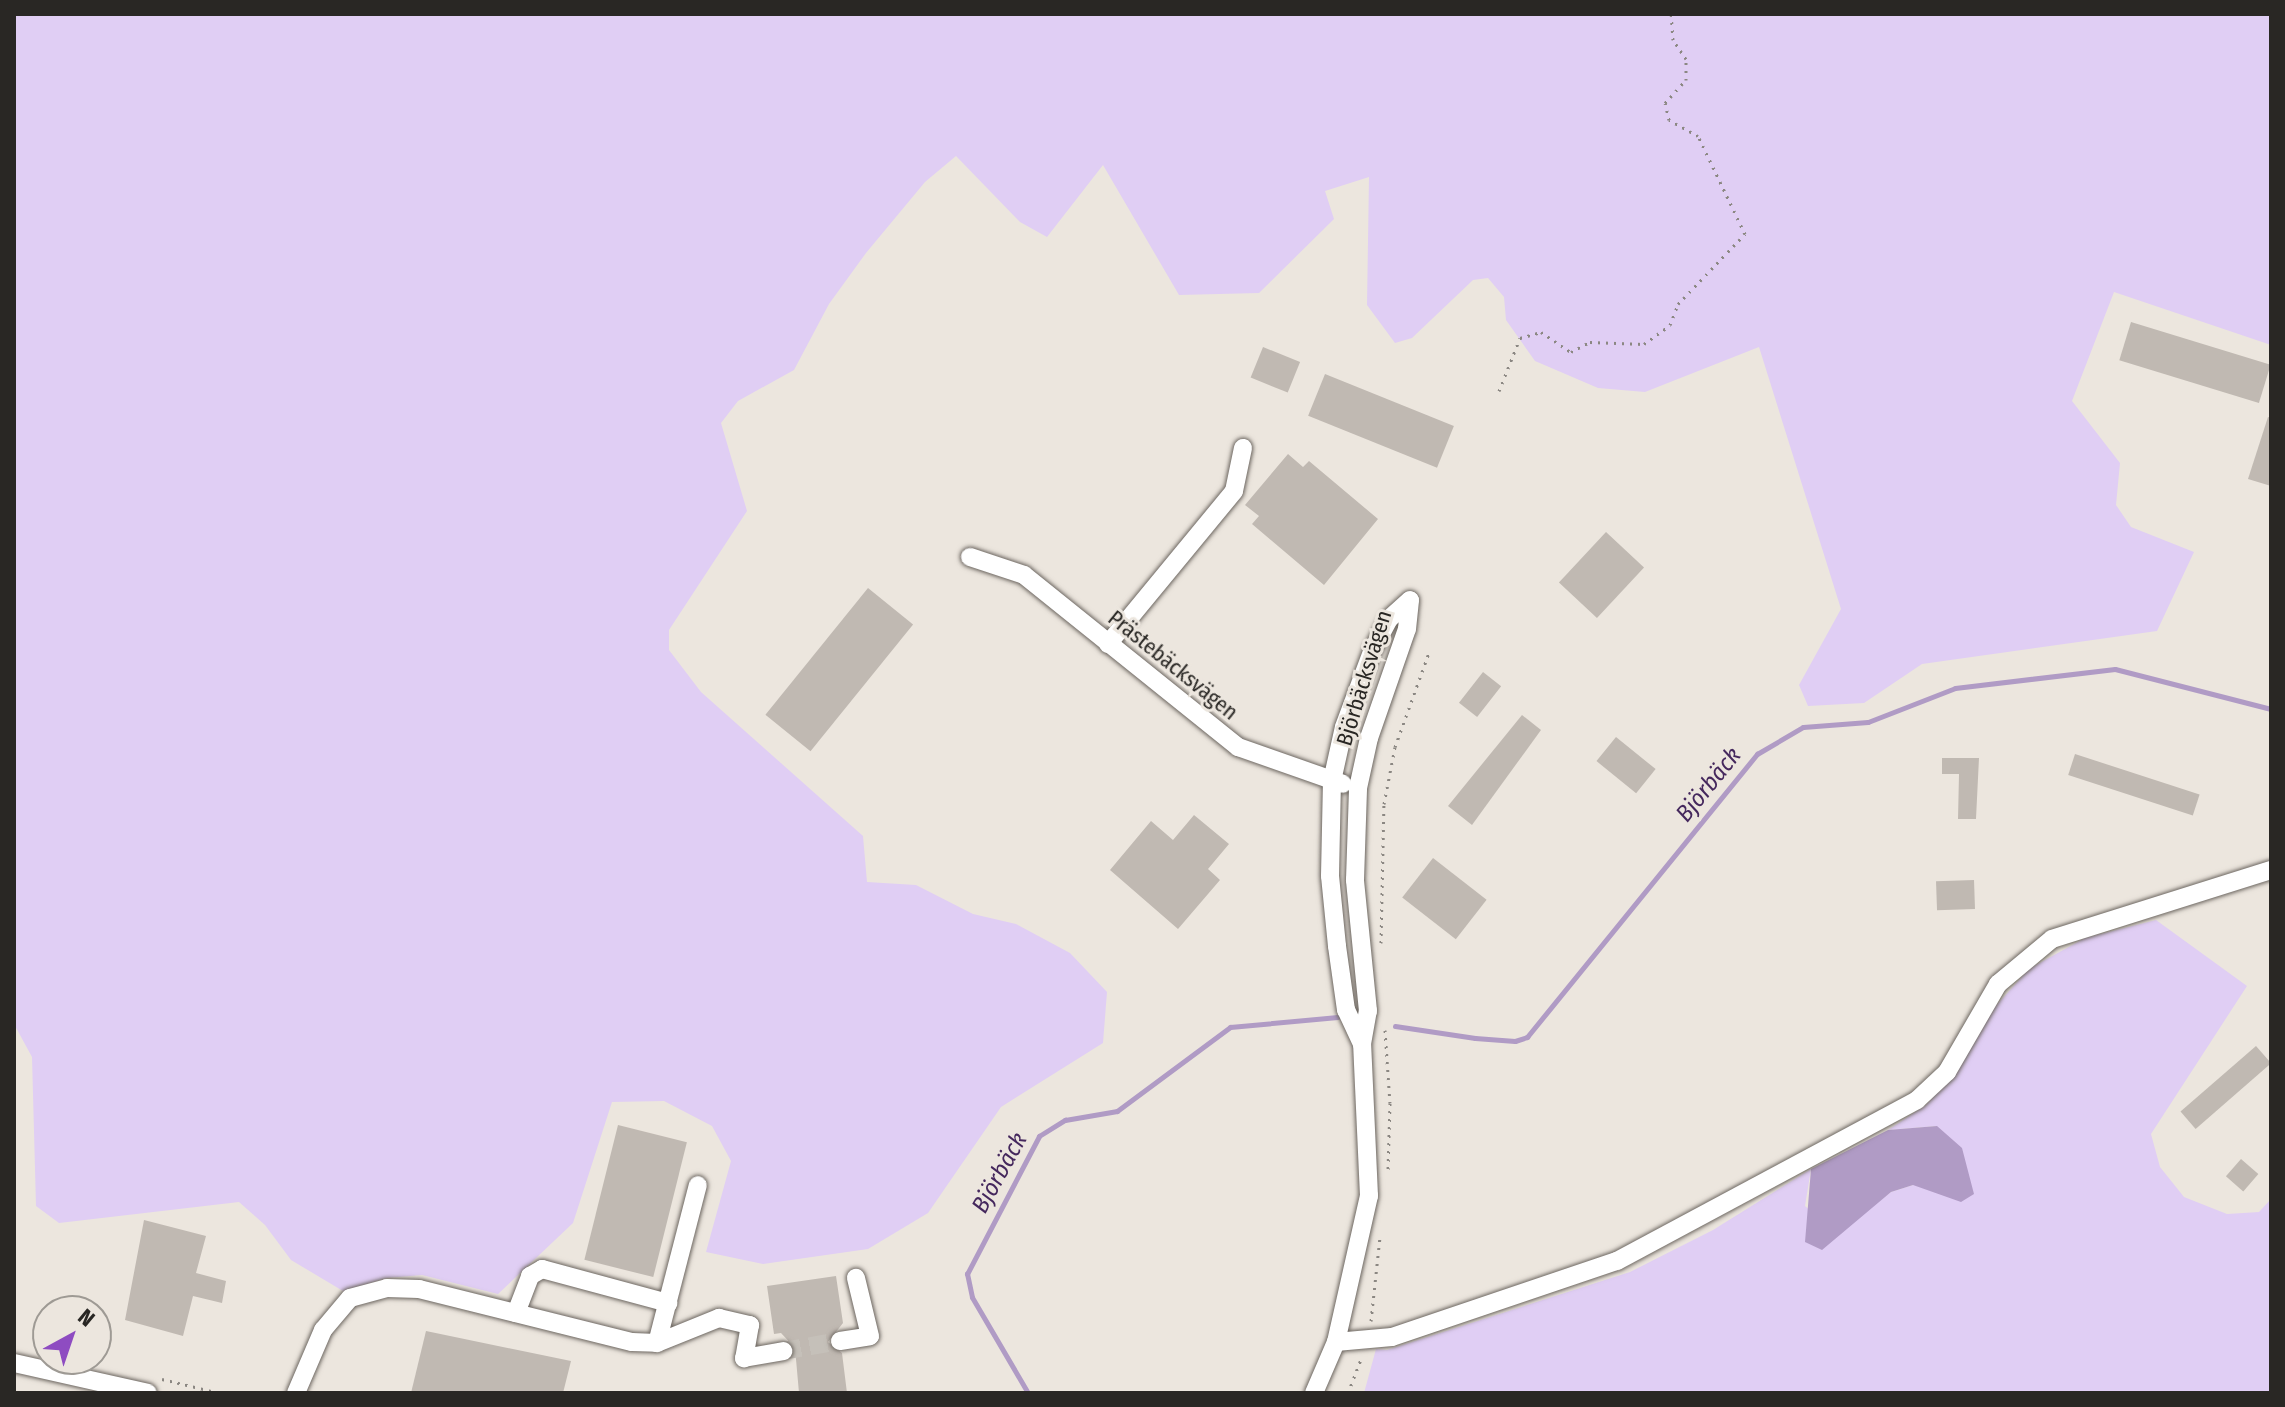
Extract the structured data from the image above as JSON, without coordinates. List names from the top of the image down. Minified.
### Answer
{"streets":{"street":["Prästebäcksvägen","Björbäcksvägen"]},"crossings":[["Prästebäcksvägen","Björbäcksvägen"]],"water":["Björbäck"],"north":"top right"}
